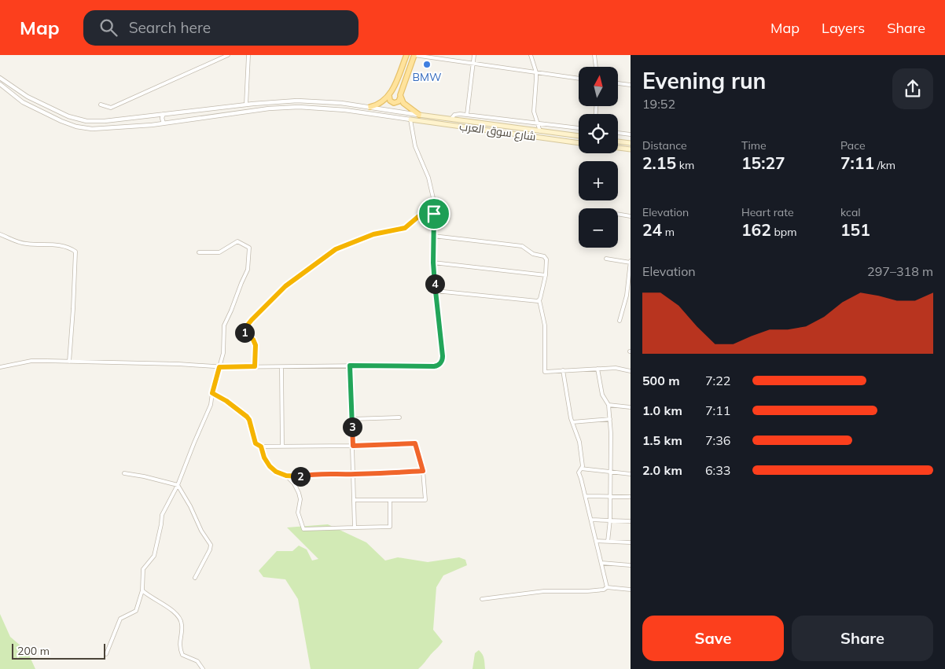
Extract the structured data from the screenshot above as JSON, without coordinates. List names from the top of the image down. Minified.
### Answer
{"streets":{"main road":["شارع سوق العرب"]},"places":["BMW"],"scale_bar":"200 m","north":"top","page":{"header":"Map","search":"Search here","nav":["Map","Layers","Share"],"heading":["Evening run","19:52"],"map_buttons":["+","−"],"stats":[["Distance","2.15 km"],["Time","15:27"],["Pace","7:11 /km"],["Elevation","24 m"],["Heart rate","162 bpm"],["kcal","151"]],"chart":["Elevation","297–318 m"],"pins":["4","1","3","2"],"list":[{"name":"500 m","note":"7:22"},{"name":"1.0 km","note":"7:11"},{"name":"1.5 km","note":"7:36"},{"name":"2.0 km","note":"6:33"}],"buttons":["Save","Share"],"scale":"200 m"}}
